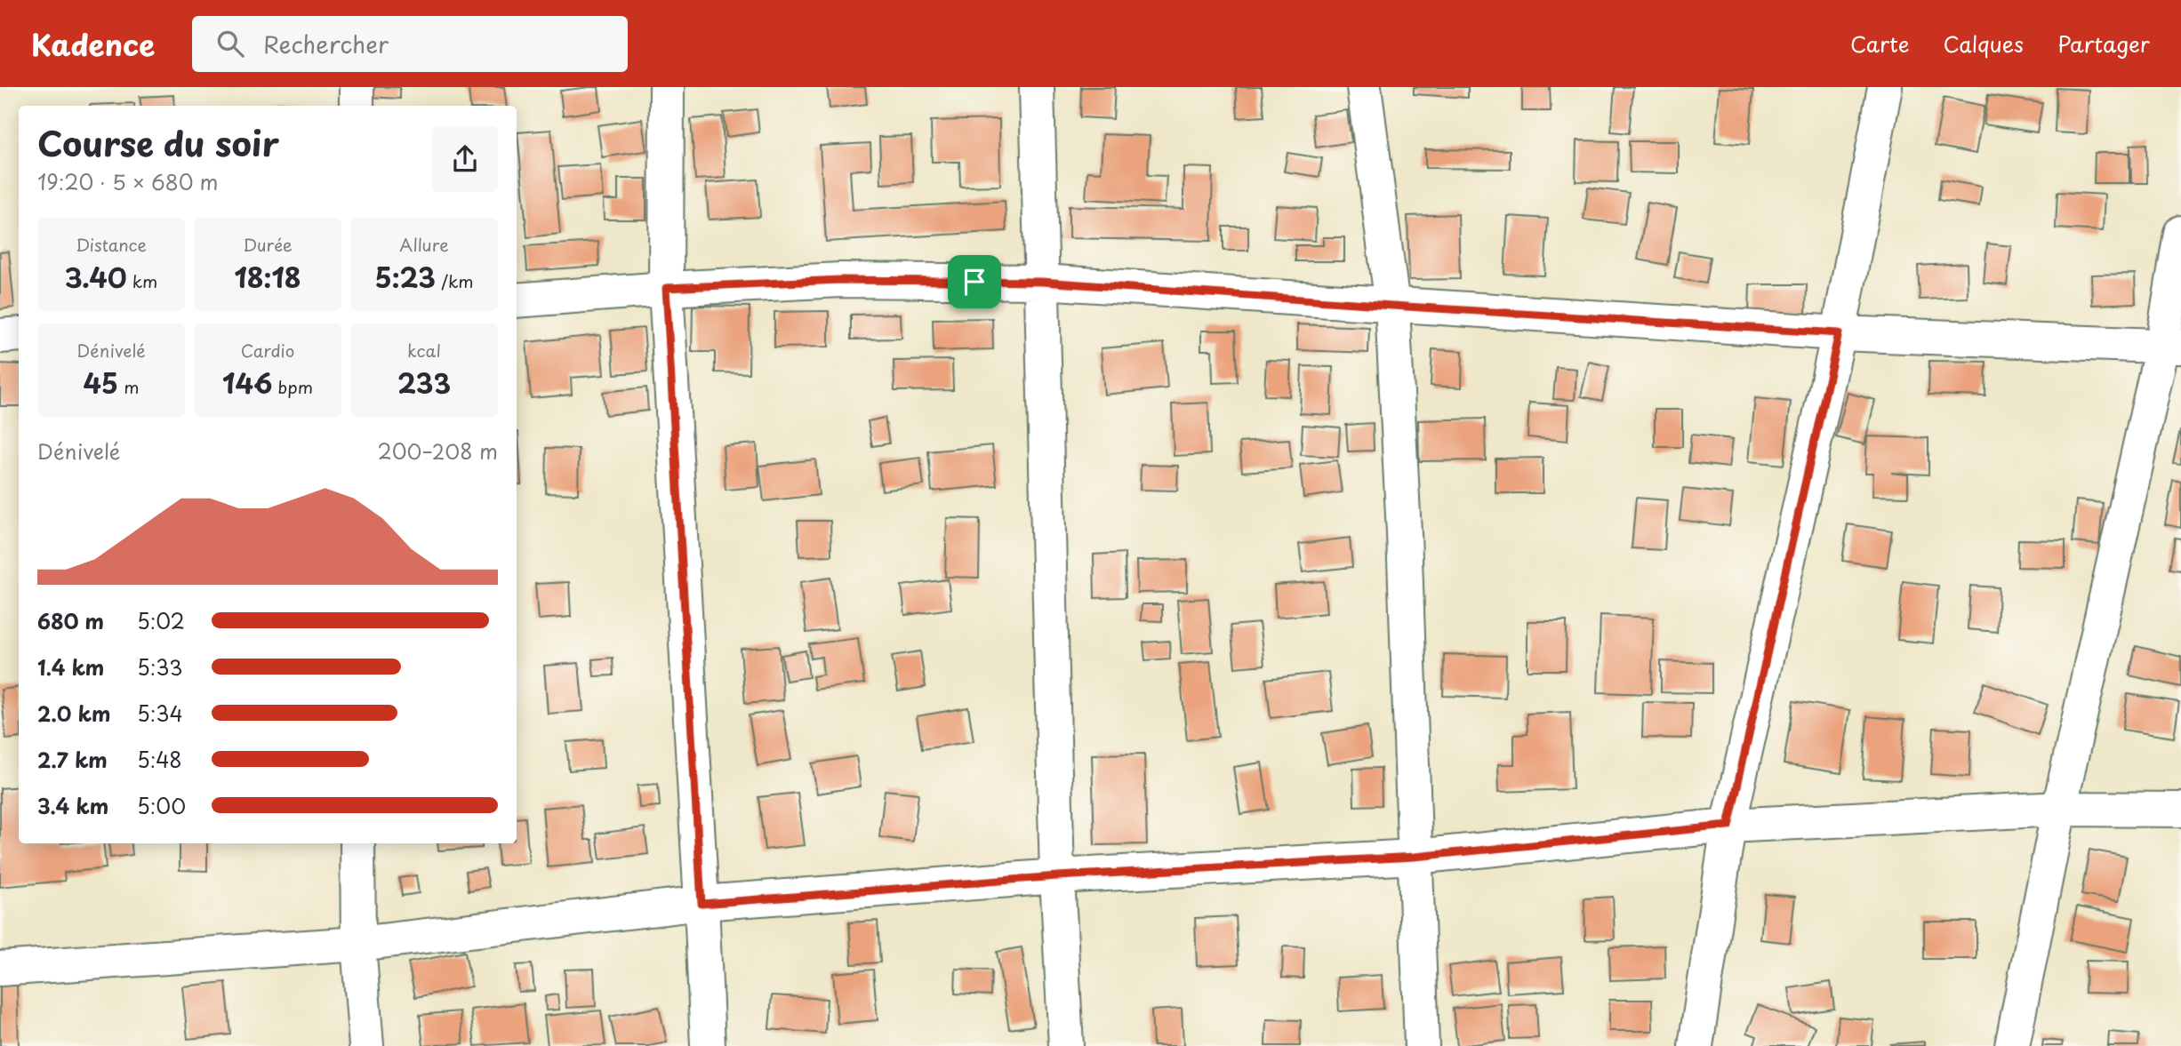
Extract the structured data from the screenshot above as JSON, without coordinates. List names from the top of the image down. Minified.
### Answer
{"page":{"header":"Kadence","search":"Rechercher","nav":["Carte","Calques","Partager"],"heading":["Course du soir","19:20 · 5 × 680 m"],"stats":[["Distance","3.40 km"],["Durée","18:18"],["Allure","5:23 /km"],["Dénivelé","45 m"],["Cardio","146 bpm"],["kcal","233"]],"chart":["Dénivelé","200–208 m"],"list":[{"name":"680 m","note":"5:02"},{"name":"1.4 km","note":"5:33"},{"name":"2.0 km","note":"5:34"},{"name":"2.7 km","note":"5:48"},{"name":"3.4 km","note":"5:00"}]}}
